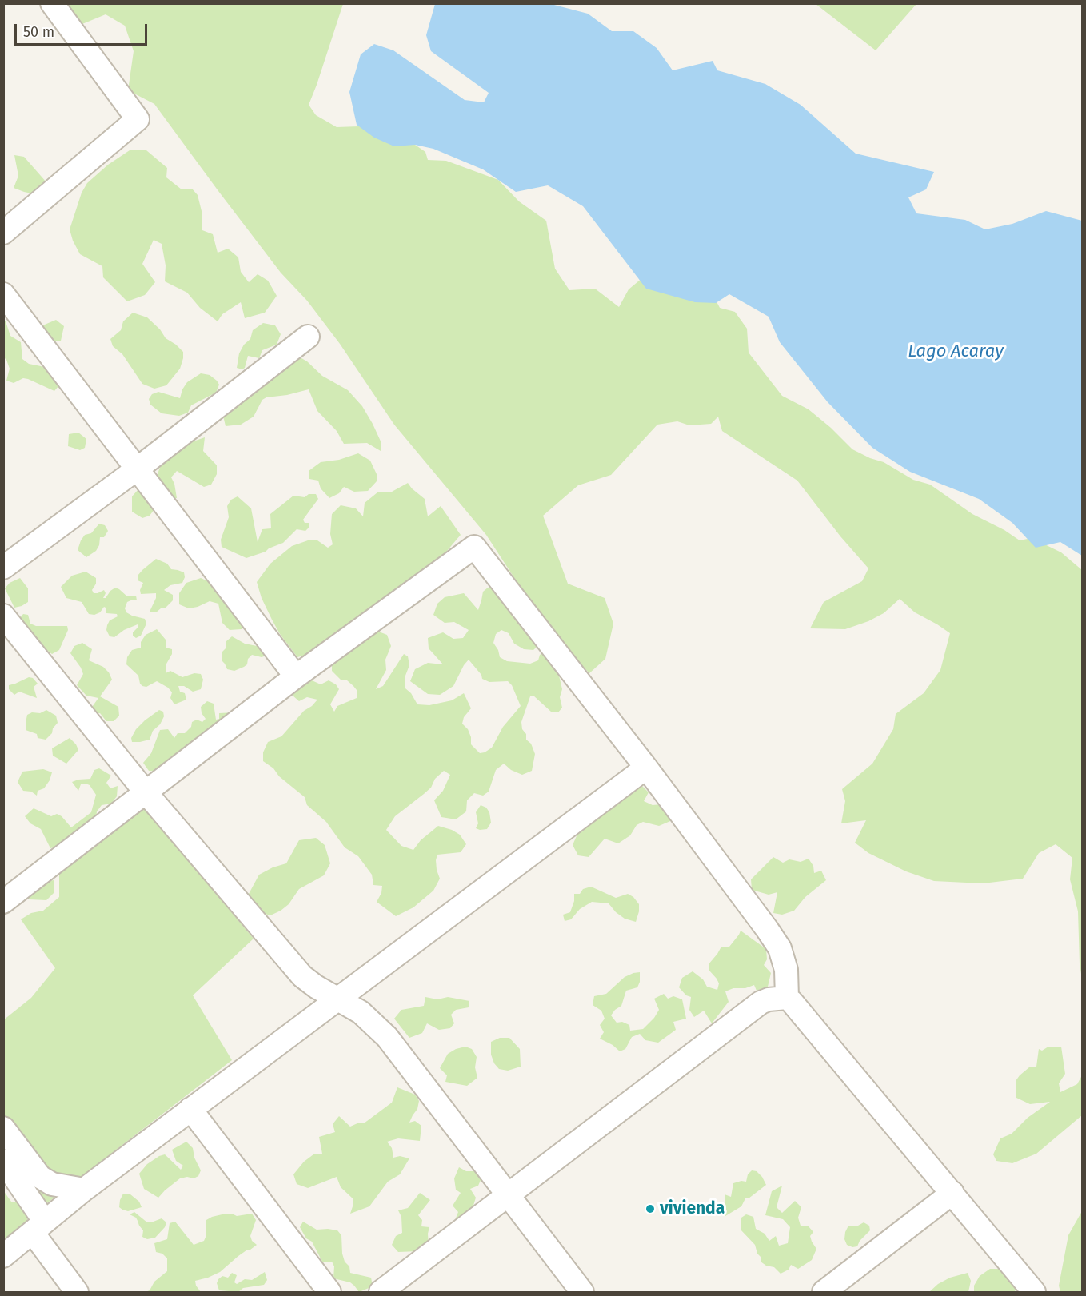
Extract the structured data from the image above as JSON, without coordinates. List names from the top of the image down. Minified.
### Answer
{"water":["Lago Acaray"],"places":["vivienda"],"scale_bar":"50 m"}
